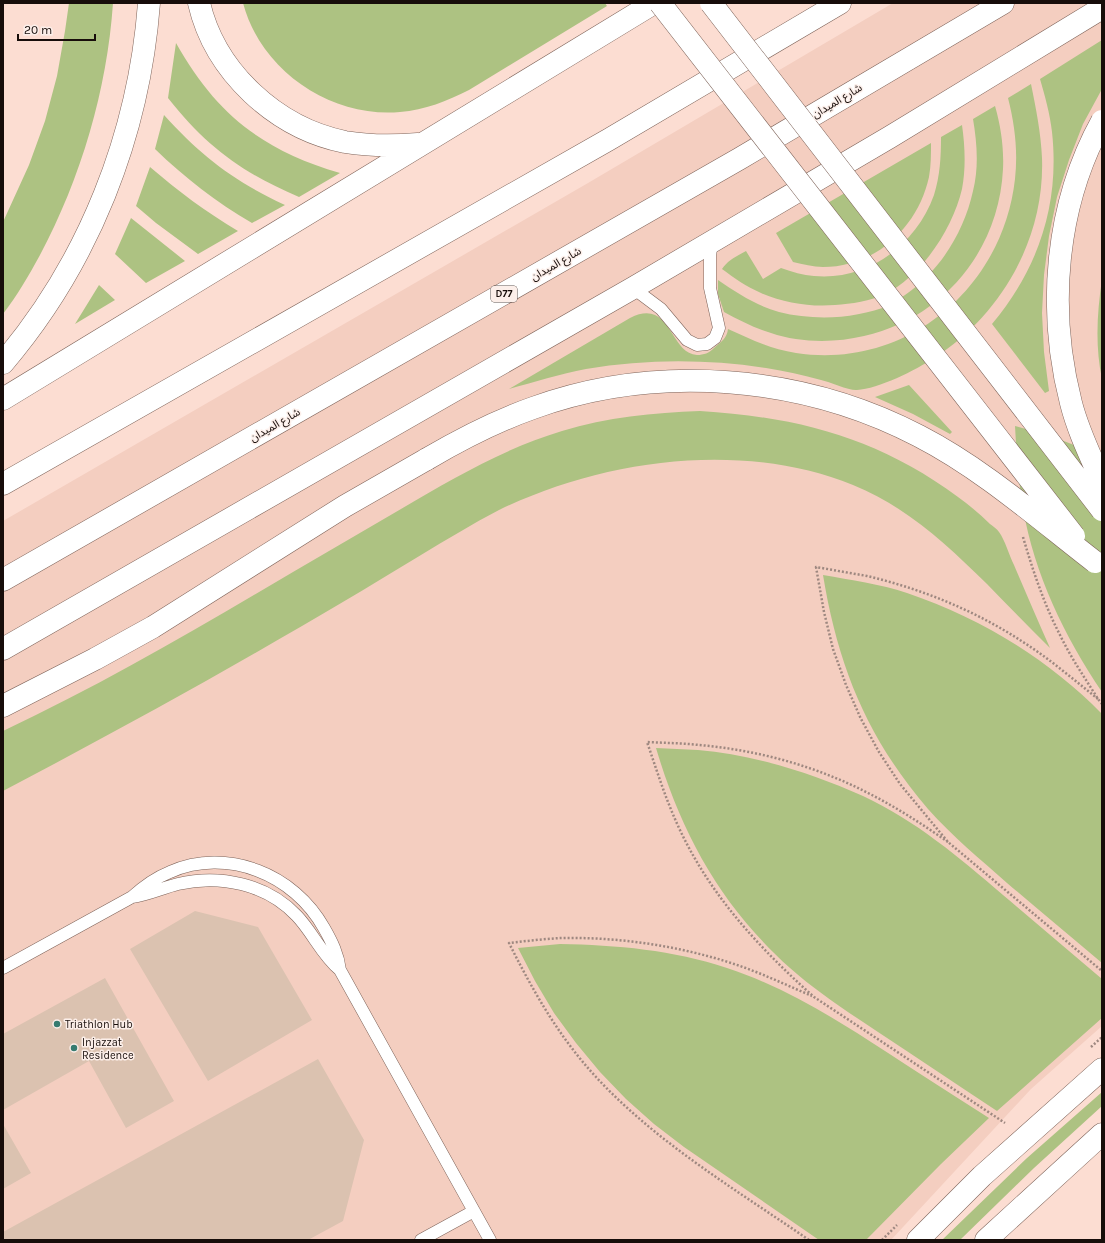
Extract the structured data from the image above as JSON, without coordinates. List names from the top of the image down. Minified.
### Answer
{"streets":{"main road":["شارع الميدان","D77"]},"places":["Triathlon Hub","Injazzat Residence"],"scale_bar":"20 m"}
